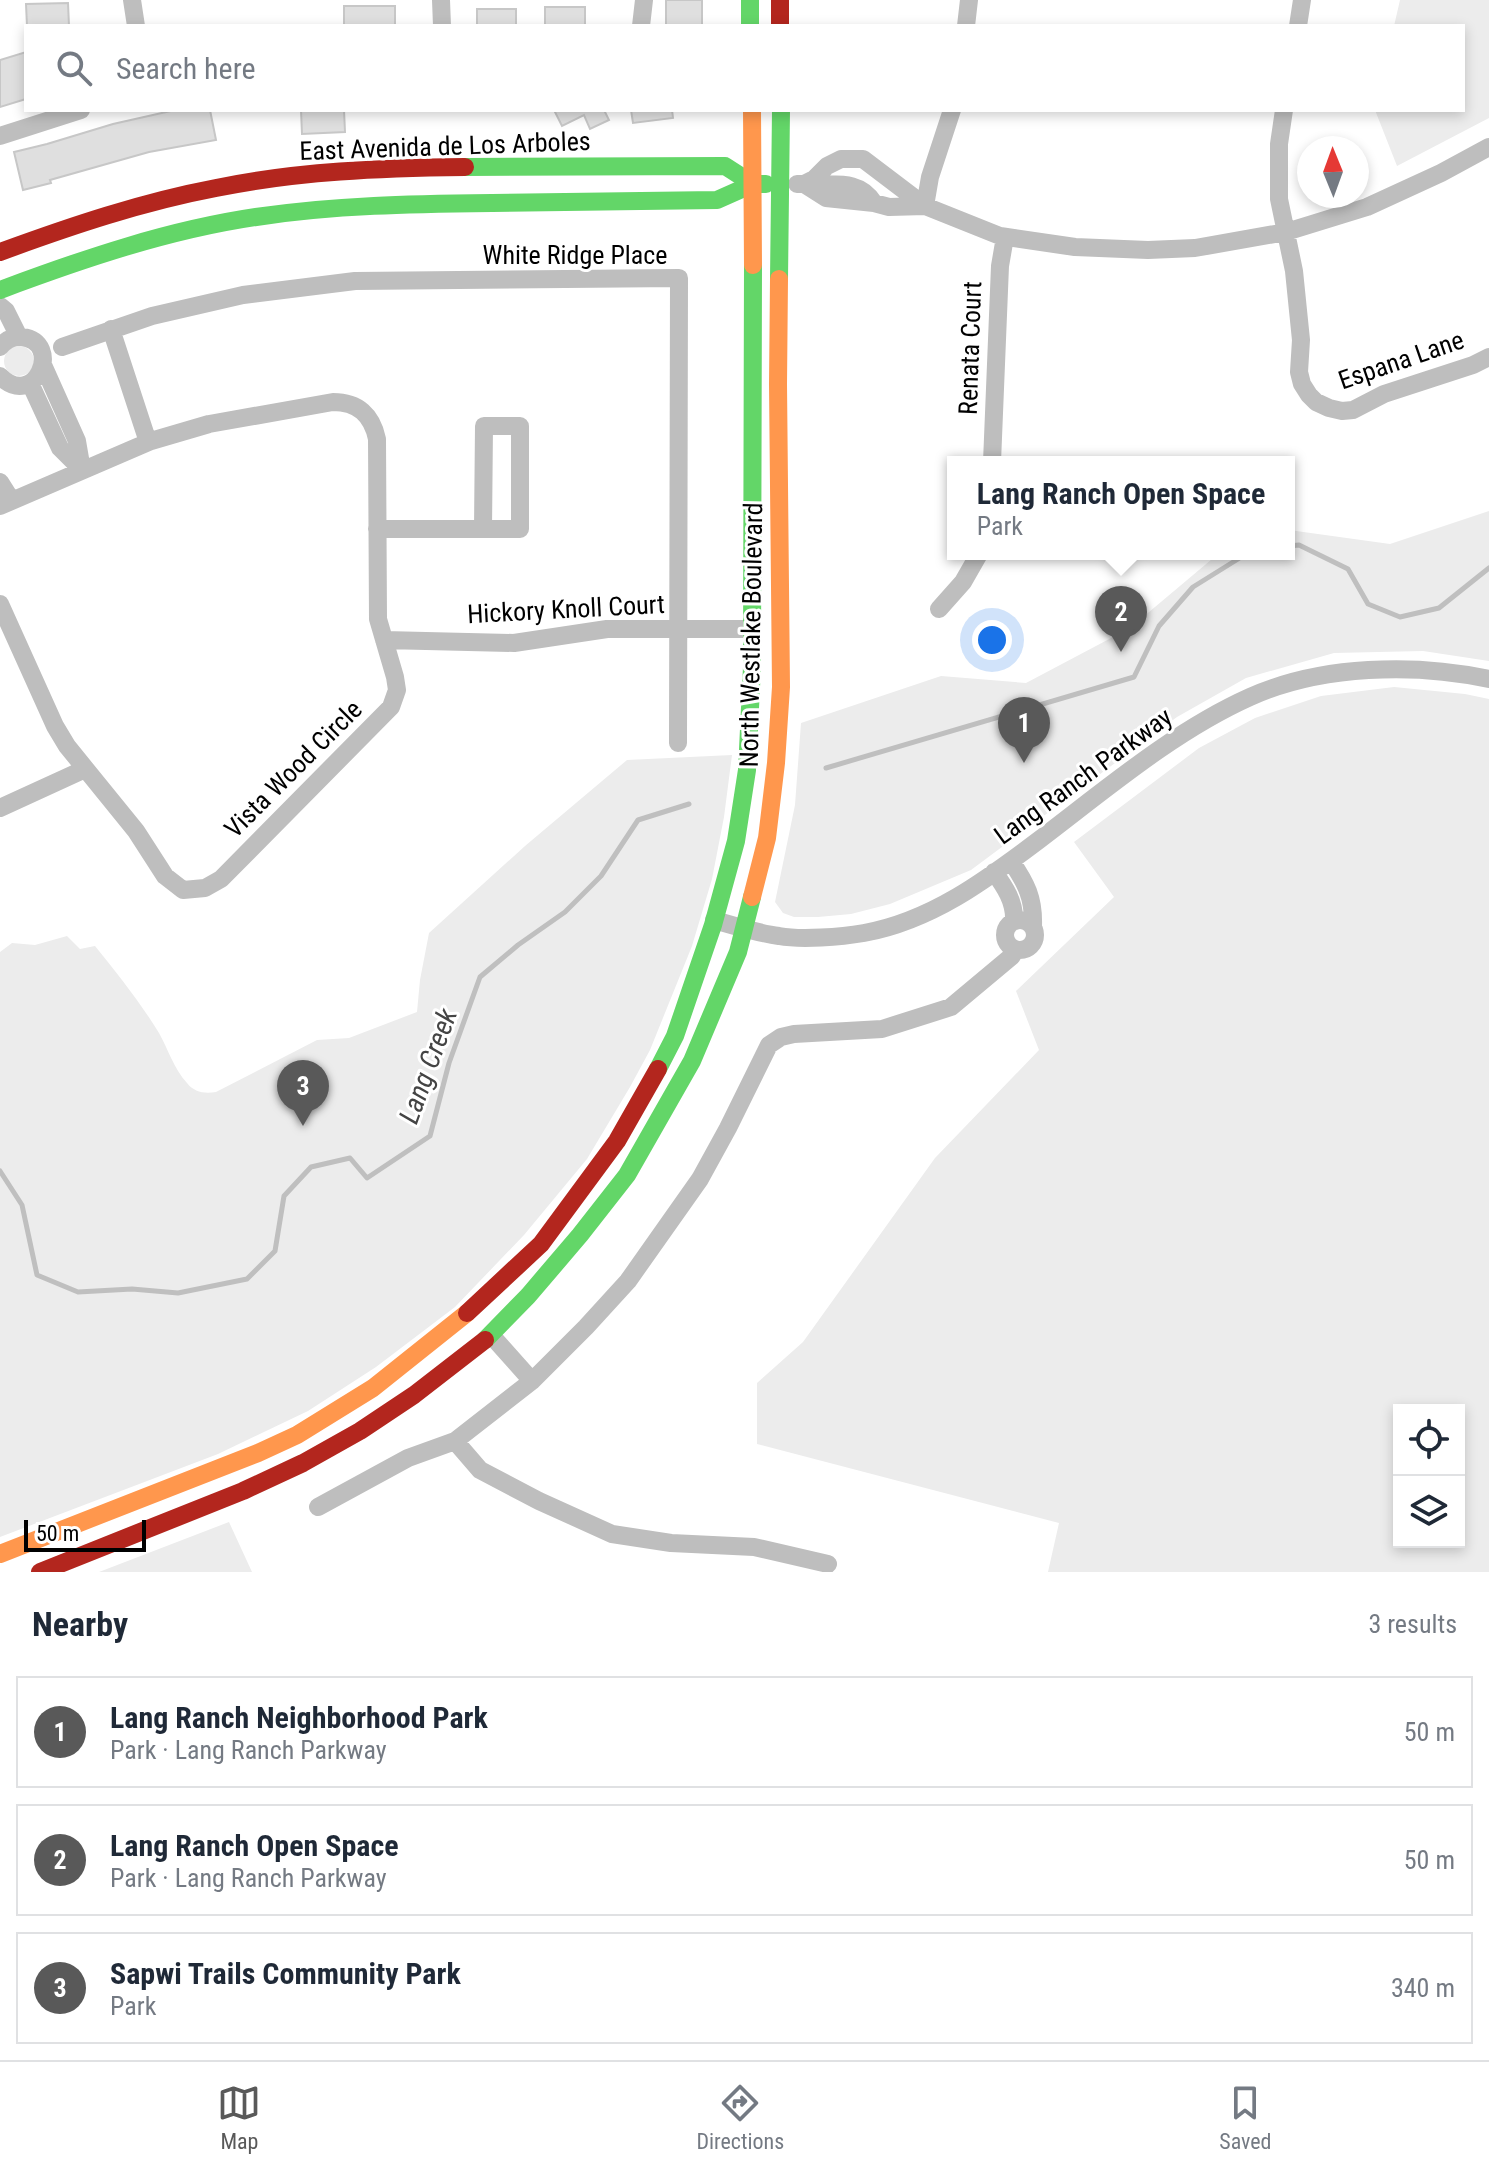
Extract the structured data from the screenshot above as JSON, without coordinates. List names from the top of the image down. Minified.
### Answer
{"streets":{"main road":["East Avenida de Los Arboles","North Westlake Boulevard"],"street":["White Ridge Place","Renata Court","Espana Lane","Hickory Knoll Court","Vista Wood Circle","Lang Ranch Parkway"]},"crossings":[["East Avenida de Los Arboles","Renata Court"],["East Avenida de Los Arboles","Espana Lane"],["East Avenida de Los Arboles","North Westlake Boulevard"],["White Ridge Place","Hickory Knoll Court"],["Hickory Knoll Court","North Westlake Boulevard"],["Hickory Knoll Court","Vista Wood Circle"],["North Westlake Boulevard","Lang Ranch Parkway"]],"water":["Lang Creek"],"scale_bar":"50 m","north":"top","page":{"search":"Search here","popup":["Lang Ranch Open Space","Park"],"pins":["2","1","3"],"scale":"50 m","heading":["Nearby","3 results"],"list":[{"mark":"1","name":"Lang Ranch Neighborhood Park","note":"Park · Lang Ranch Parkway","value":"50 m"},{"mark":"2","name":"Lang Ranch Open Space","note":"Park · Lang Ranch Parkway","value":"50 m"},{"mark":"3","name":"Sapwi Trails Community Park","note":"Park","value":"340 m"}],"nav":["Map","Directions","Saved"]}}
